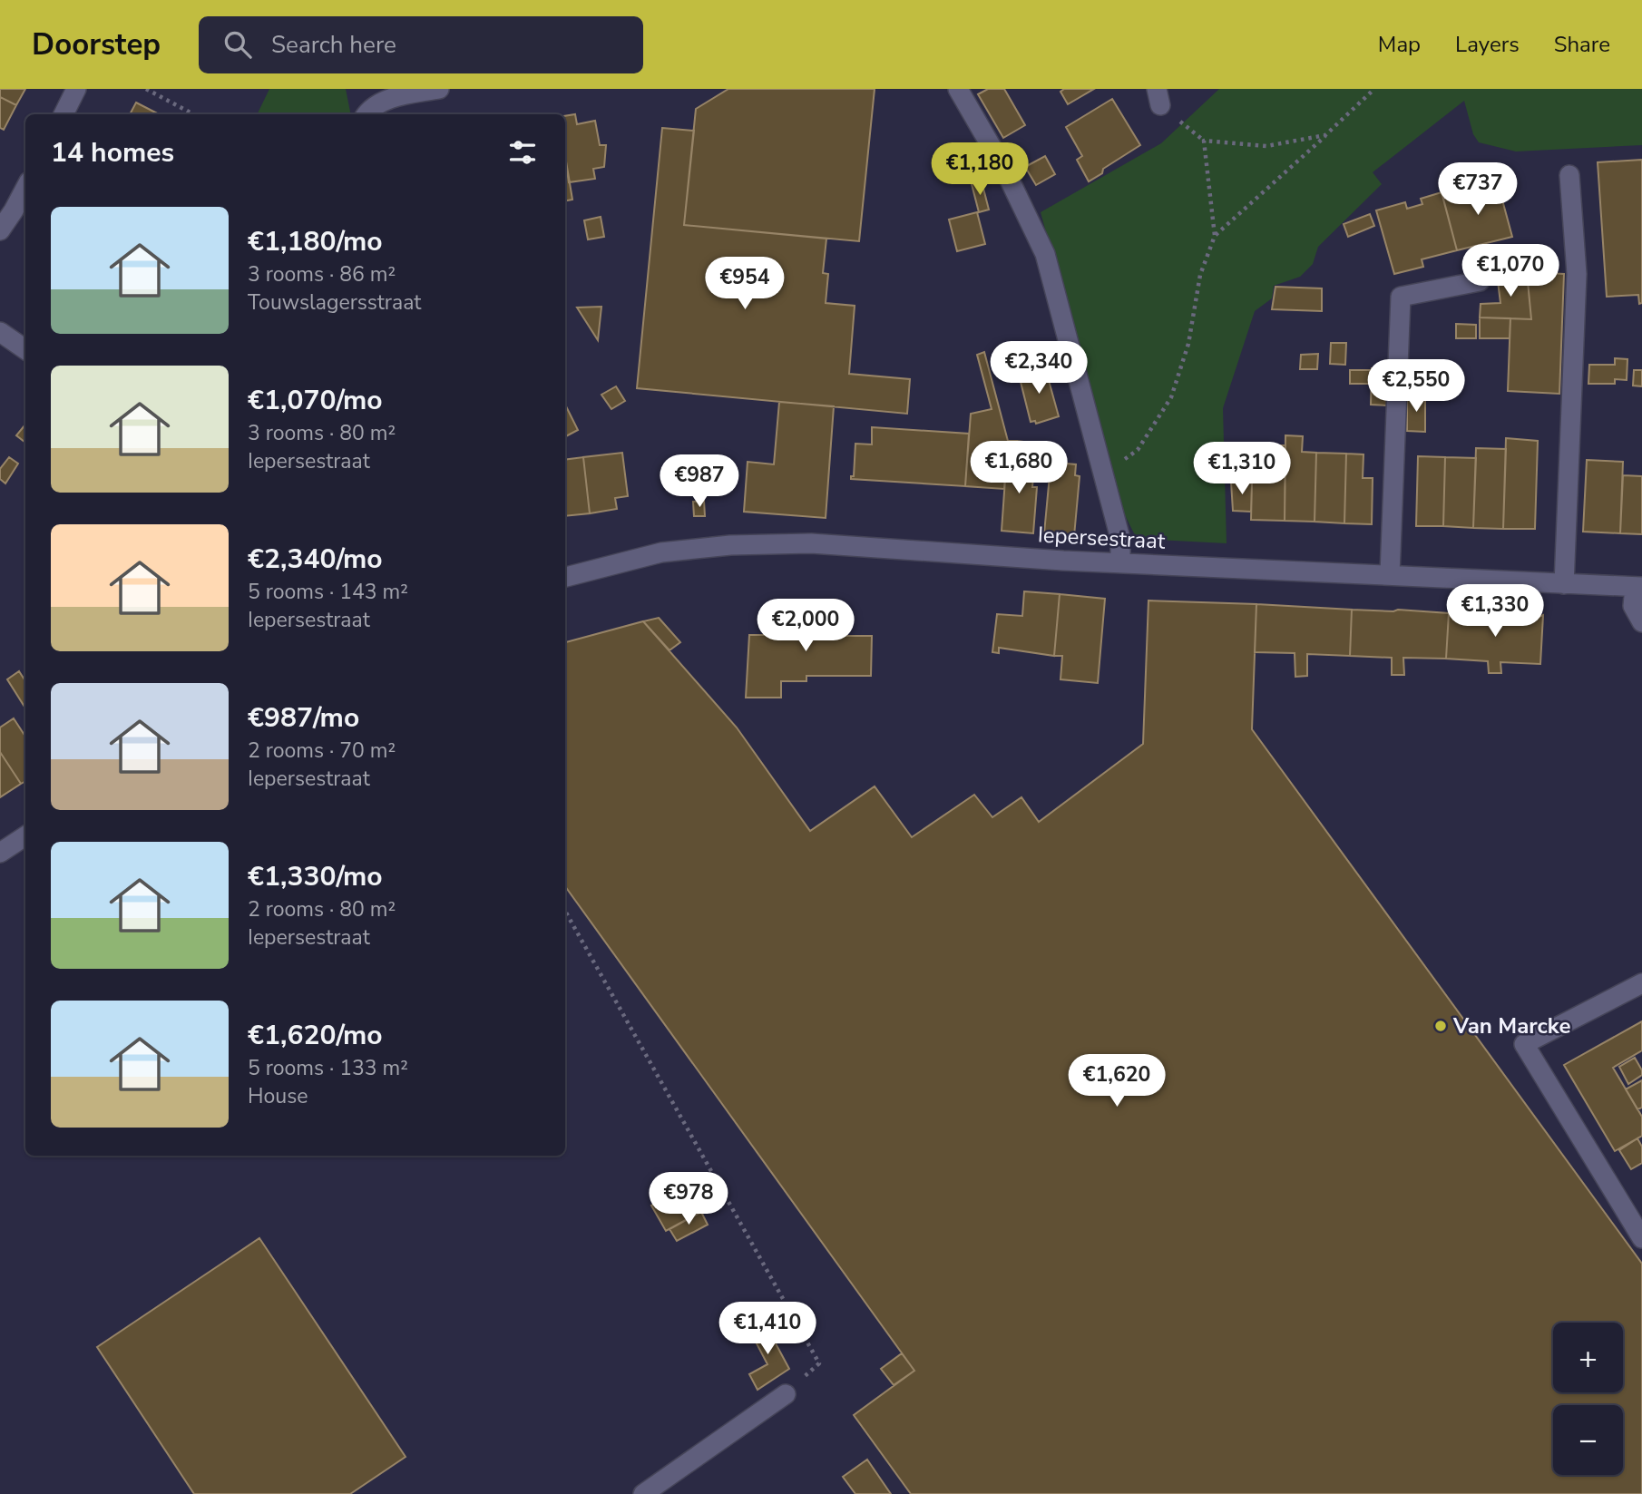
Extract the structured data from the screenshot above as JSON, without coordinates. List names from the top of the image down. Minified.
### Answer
{"streets":{"street":["Iepersestraat"]},"places":["Van Marcke"],"page":{"header":"Doorstep","search":"Search here","nav":["Map","Layers","Share"],"heading":"14 homes","price":["€1,180","€737","€1,070","€954","€2,340","€2,550","€1,680","€1,310","€987","€1,330","€2,000","€1,620","€978","€1,410"],"list":[{"name":"€1,180/mo","note":"3 rooms · 86 m² · Touwslagersstraat"},{"name":"€1,070/mo","note":"3 rooms · 80 m² · Iepersestraat"},{"name":"€2,340/mo","note":"5 rooms · 143 m² · Iepersestraat"},{"name":"€987/mo","note":"2 rooms · 70 m² · Iepersestraat"},{"name":"€1,330/mo","note":"2 rooms · 80 m² · Iepersestraat"},{"name":"€1,620/mo","note":"5 rooms · 133 m² · House"}],"map_buttons":["+","−"]}}
